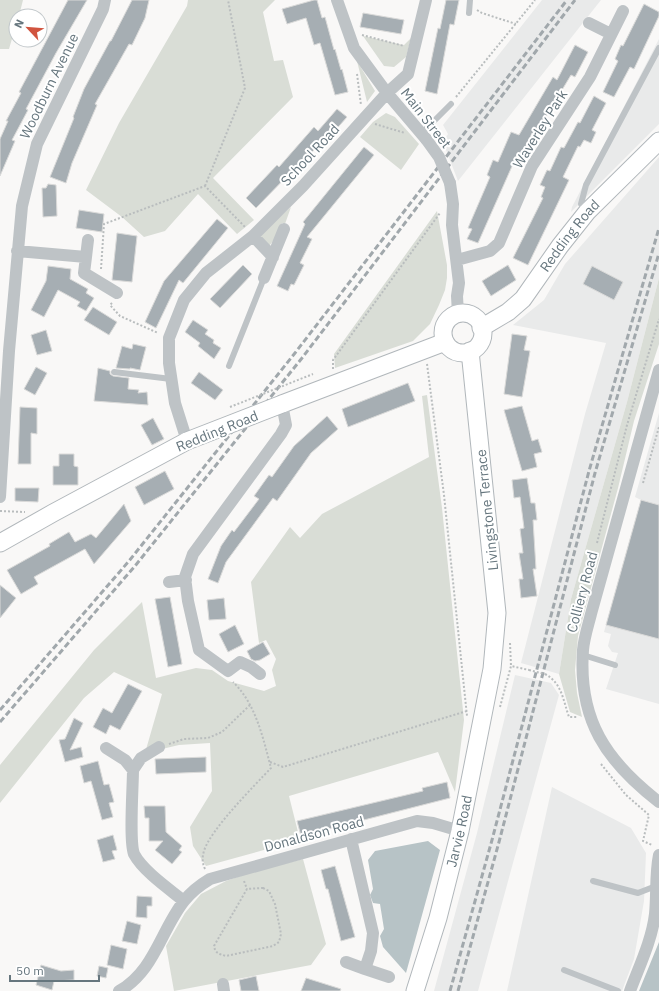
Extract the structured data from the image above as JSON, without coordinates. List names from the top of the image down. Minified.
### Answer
{"streets":{"main road":["Redding Road","Livingstone Terrace","Jarvie Road"],"street":["Woodburn Avenue","Main Street","Waverley Park","School Road","Colliery Road","Donaldson Road"]},"crossings":[["Main Street","Waverley Park"],["Main Street","School Road"],["Main Street","Redding Road"],["Main Street","Livingstone Terrace"],["School Road","Redding Road"],["Redding Road","Livingstone Terrace"],["Livingstone Terrace","Jarvie Road"],["Jarvie Road","Donaldson Road"]],"scale_bar":"50 m","north":"top left"}
